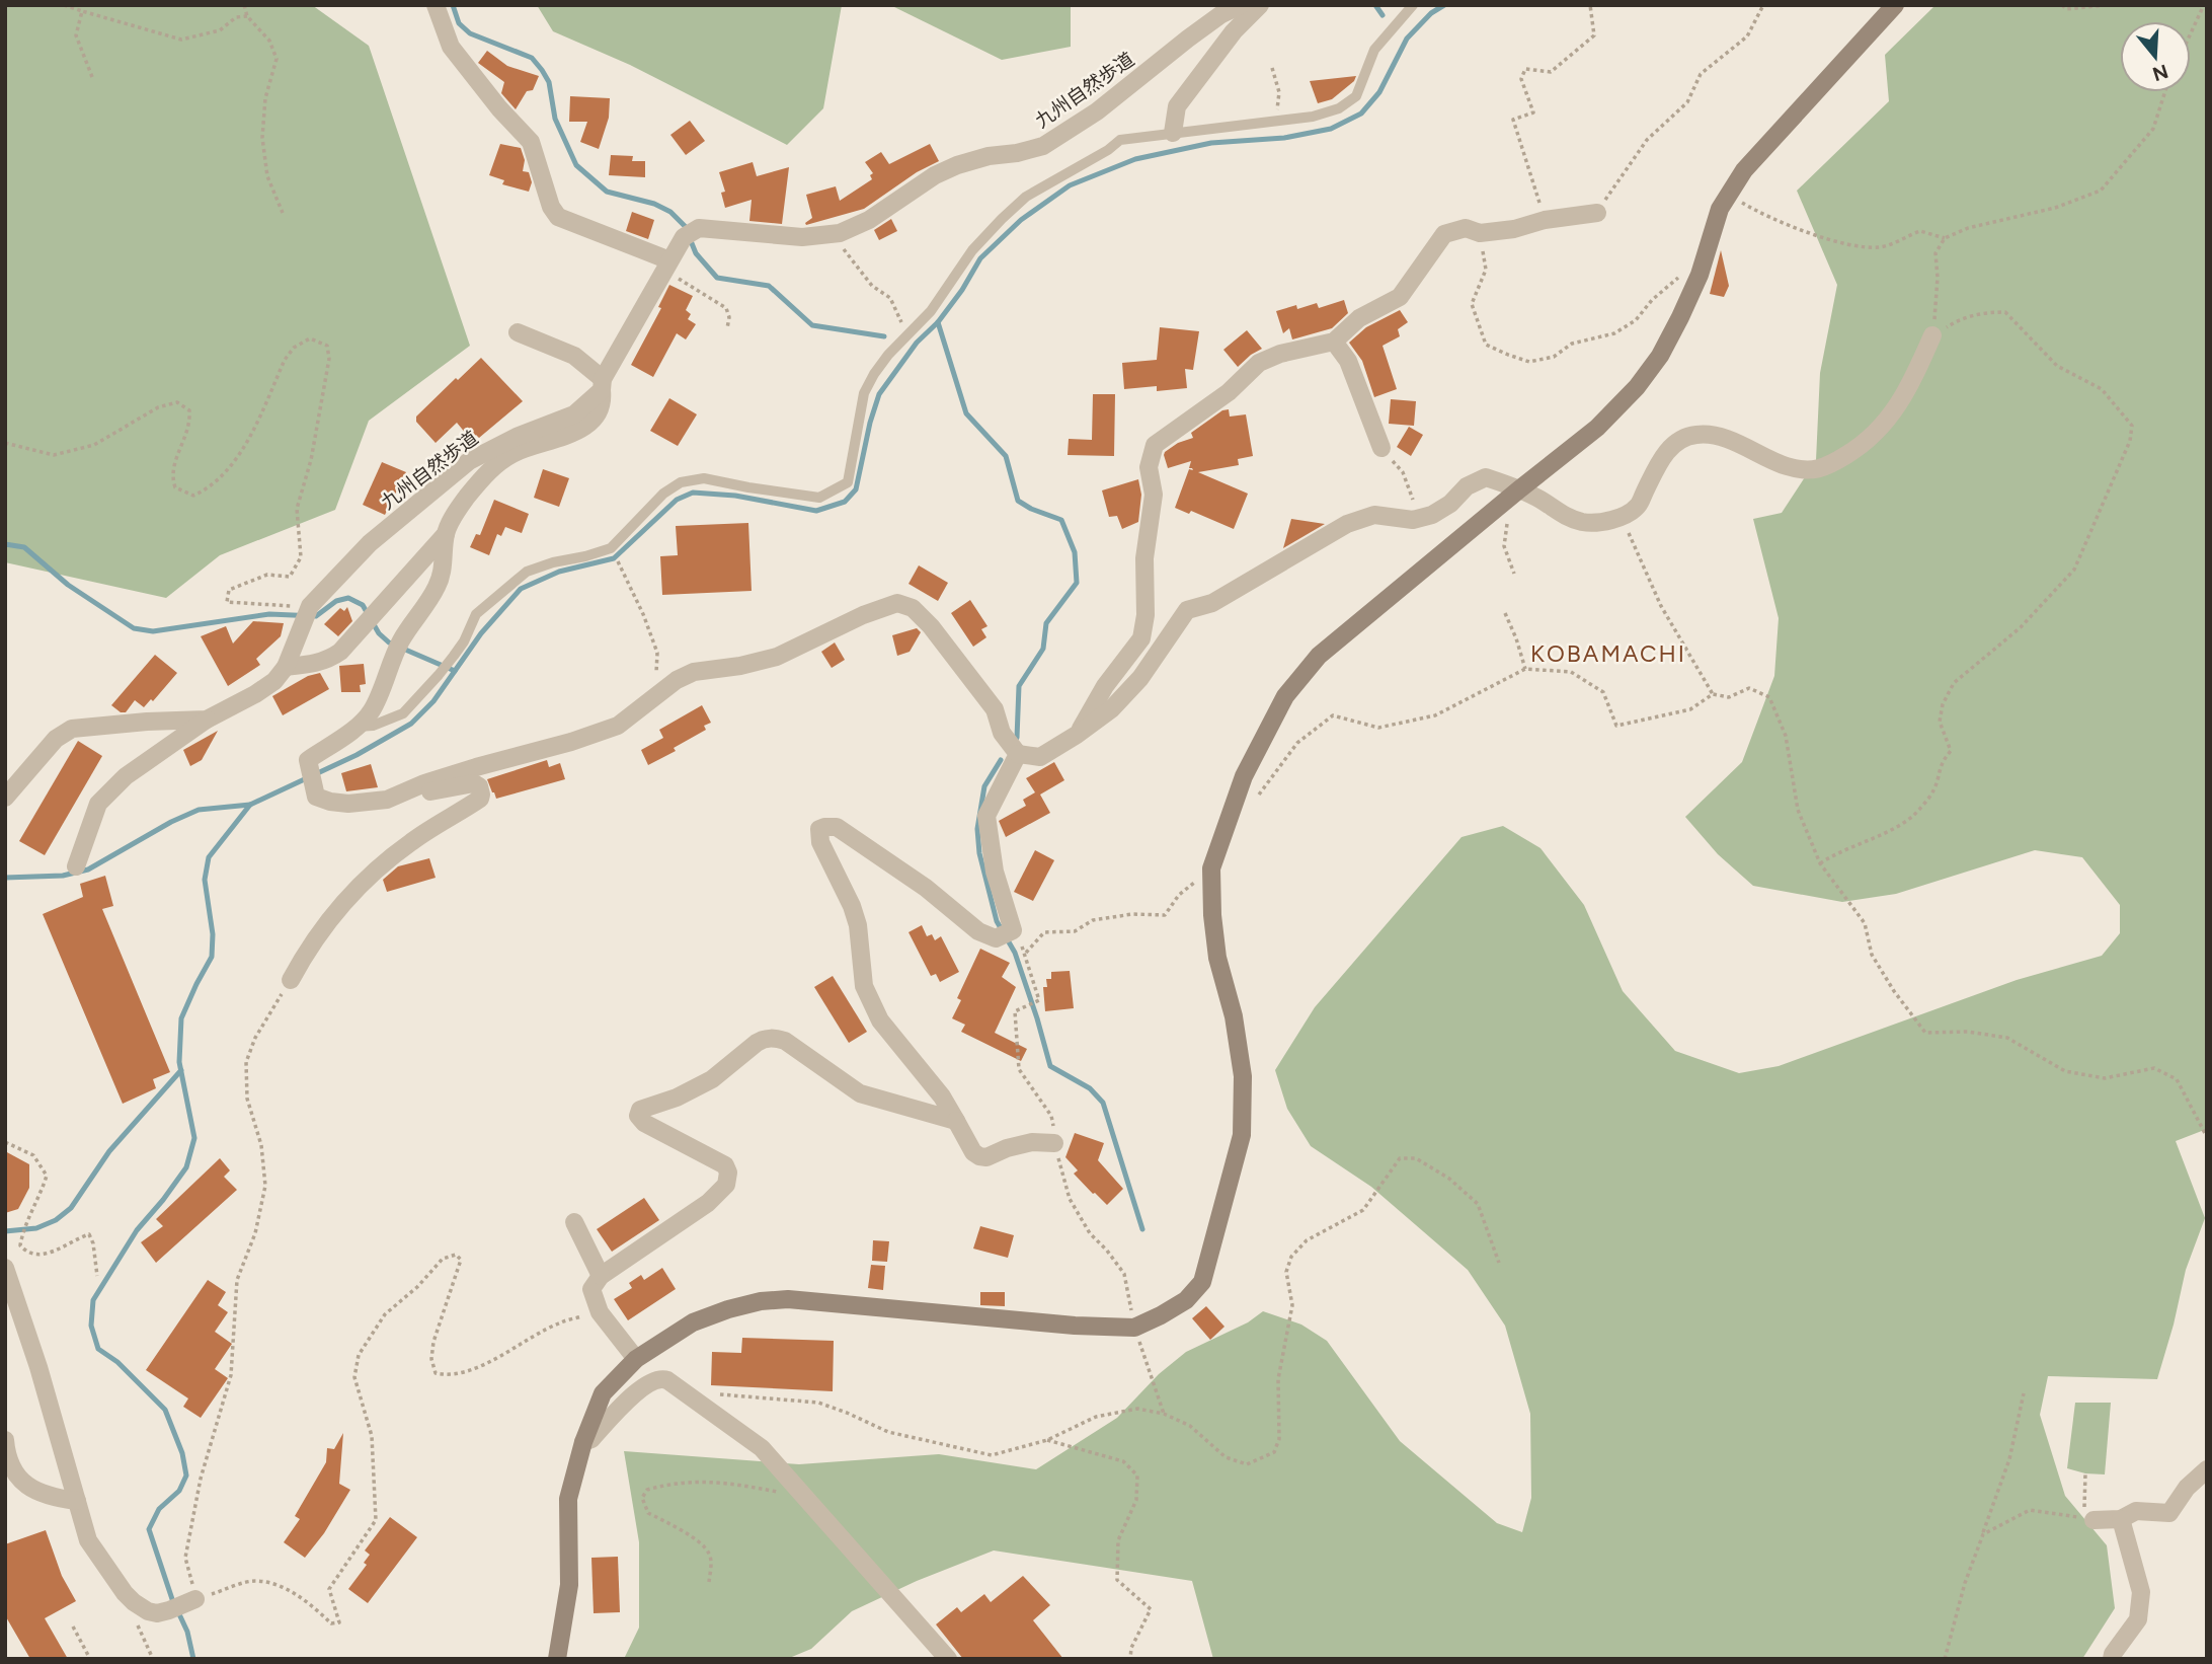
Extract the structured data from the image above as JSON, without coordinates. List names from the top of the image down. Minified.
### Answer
{"streets":{"street":["九州自然歩道"]},"districts":["KOBAMACHI"],"north":"bottom"}
